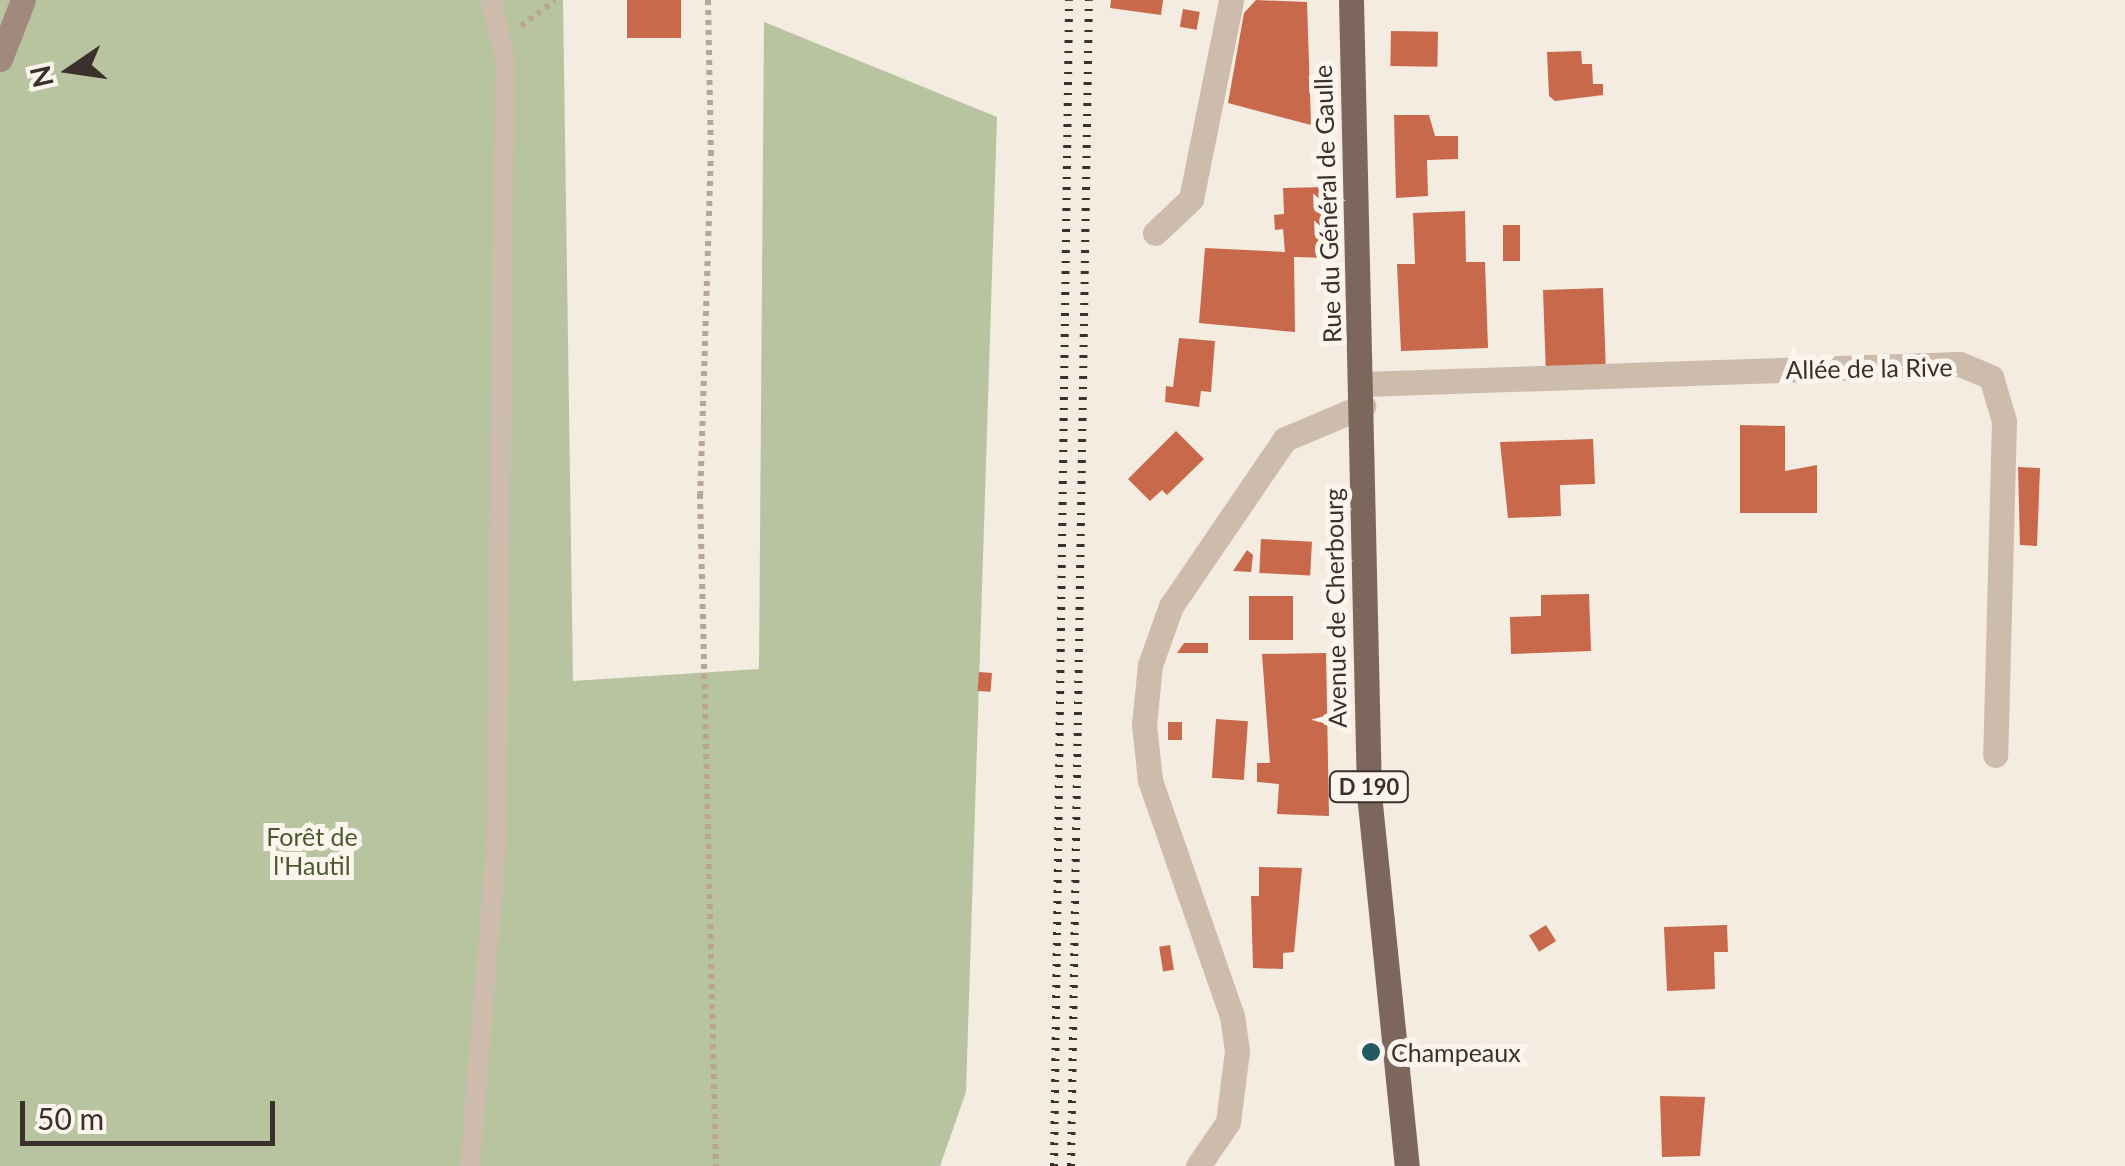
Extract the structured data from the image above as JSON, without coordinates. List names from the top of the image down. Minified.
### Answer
{"streets":{"main road":["Rue du Général de Gaulle","Avenue de Cherbourg","D 190"],"street":["Allée de la Rive"]},"crossings":[["Rue du Général de Gaulle","Allée de la Rive"],["Rue du Général de Gaulle","Avenue de Cherbourg"],["Allée de la Rive","Avenue de Cherbourg"]],"parks":["Forêt de l'Hautil"],"places":["Champeaux"],"scale_bar":"50 m","north":"left"}
